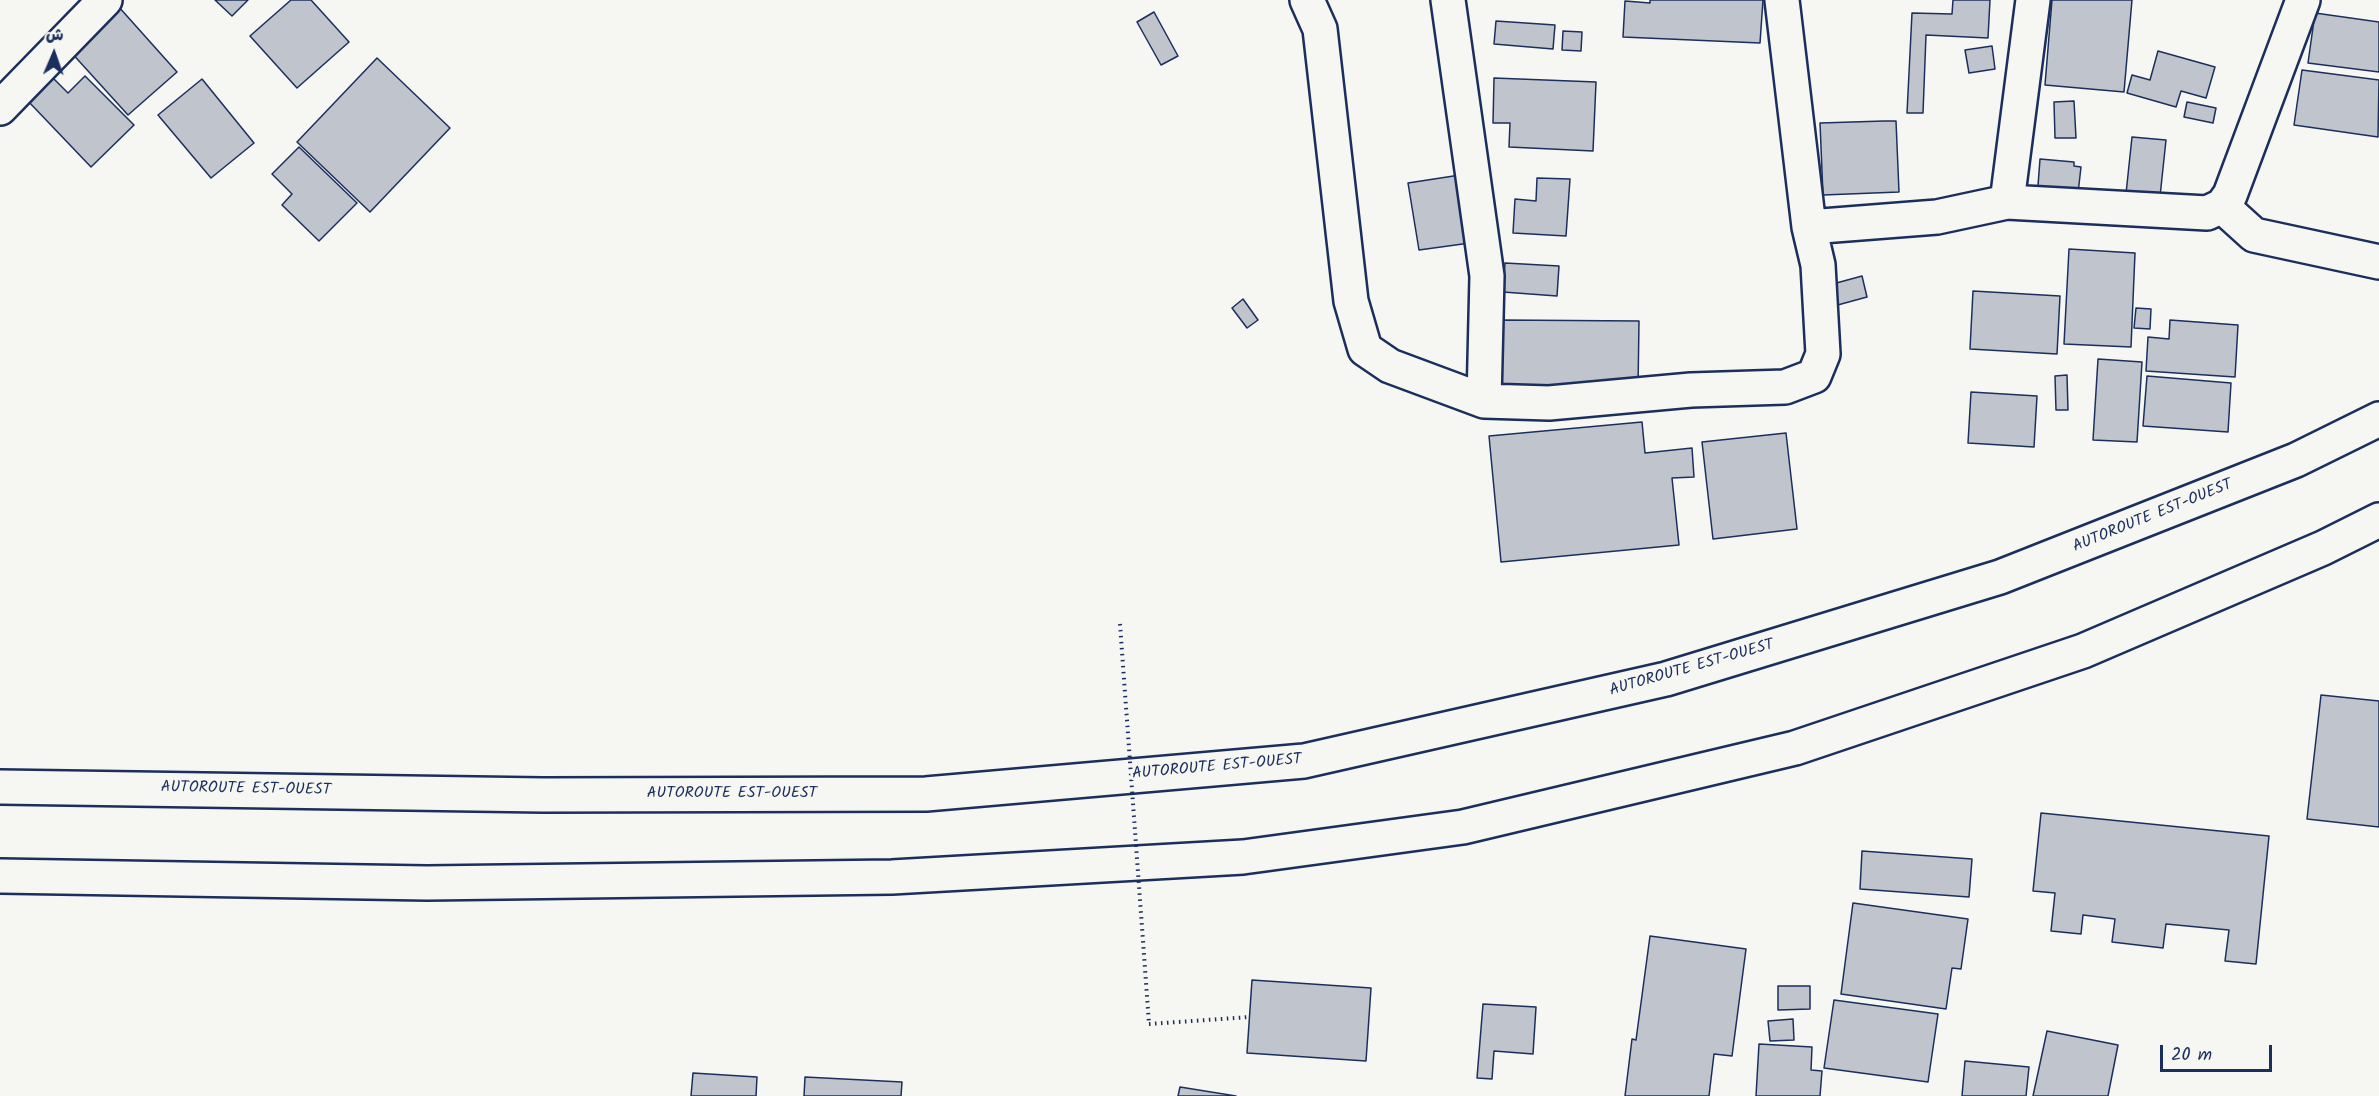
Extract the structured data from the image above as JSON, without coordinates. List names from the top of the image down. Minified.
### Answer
{"streets":{"main road":["AUTOROUTE EST-OUEST"]},"scale_bar":"20 m","north":"top"}
